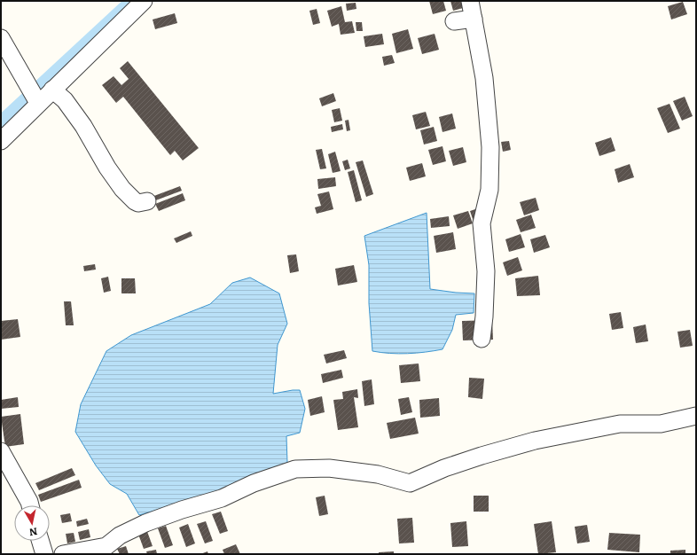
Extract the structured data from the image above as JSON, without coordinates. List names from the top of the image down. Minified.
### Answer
{"north":"bottom"}
